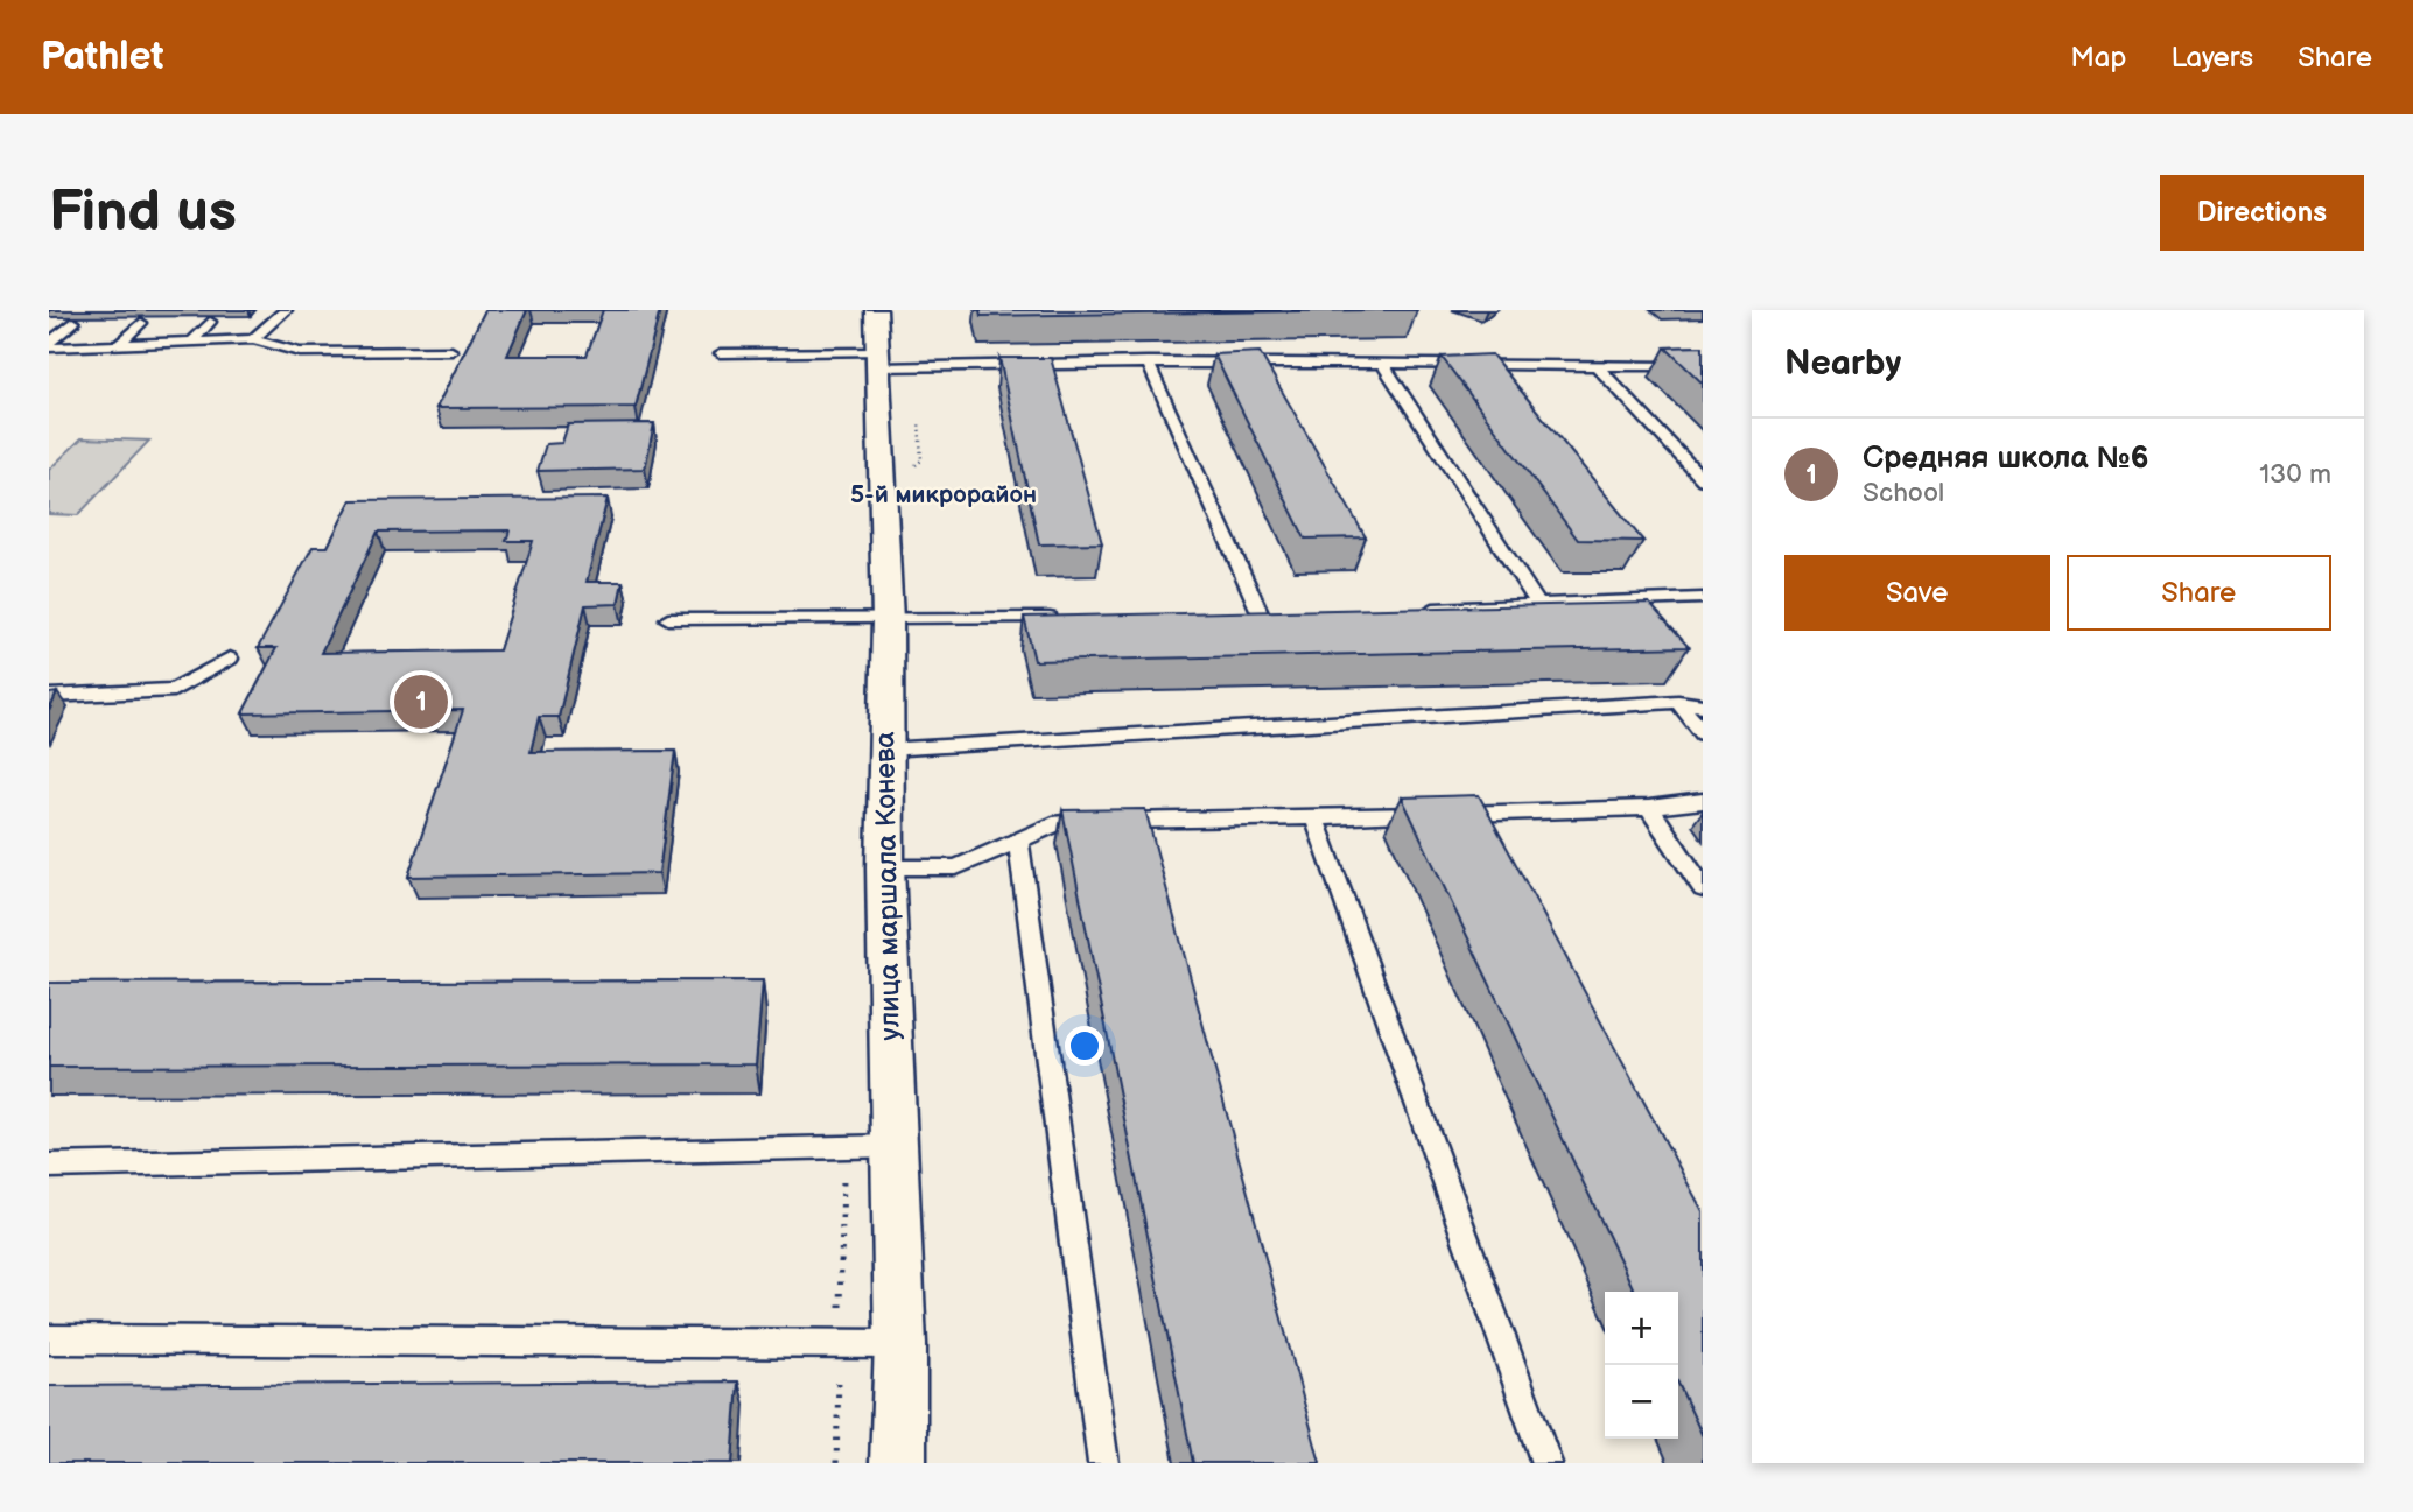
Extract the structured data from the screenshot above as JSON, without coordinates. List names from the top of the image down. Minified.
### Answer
{"streets":{"street":["улица маршала Конева"]},"districts":["5-й микрорайон"],"page":{"header":"Pathlet","nav":["Map","Layers","Share"],"buttons":["Directions",["Save","Share"]],"title":"Find us","heading":"Nearby","list":[{"mark":"1","name":"Средняя школа №6","note":"School","value":"130 m"}],"pins":"1","map_buttons":["+","−"]}}
